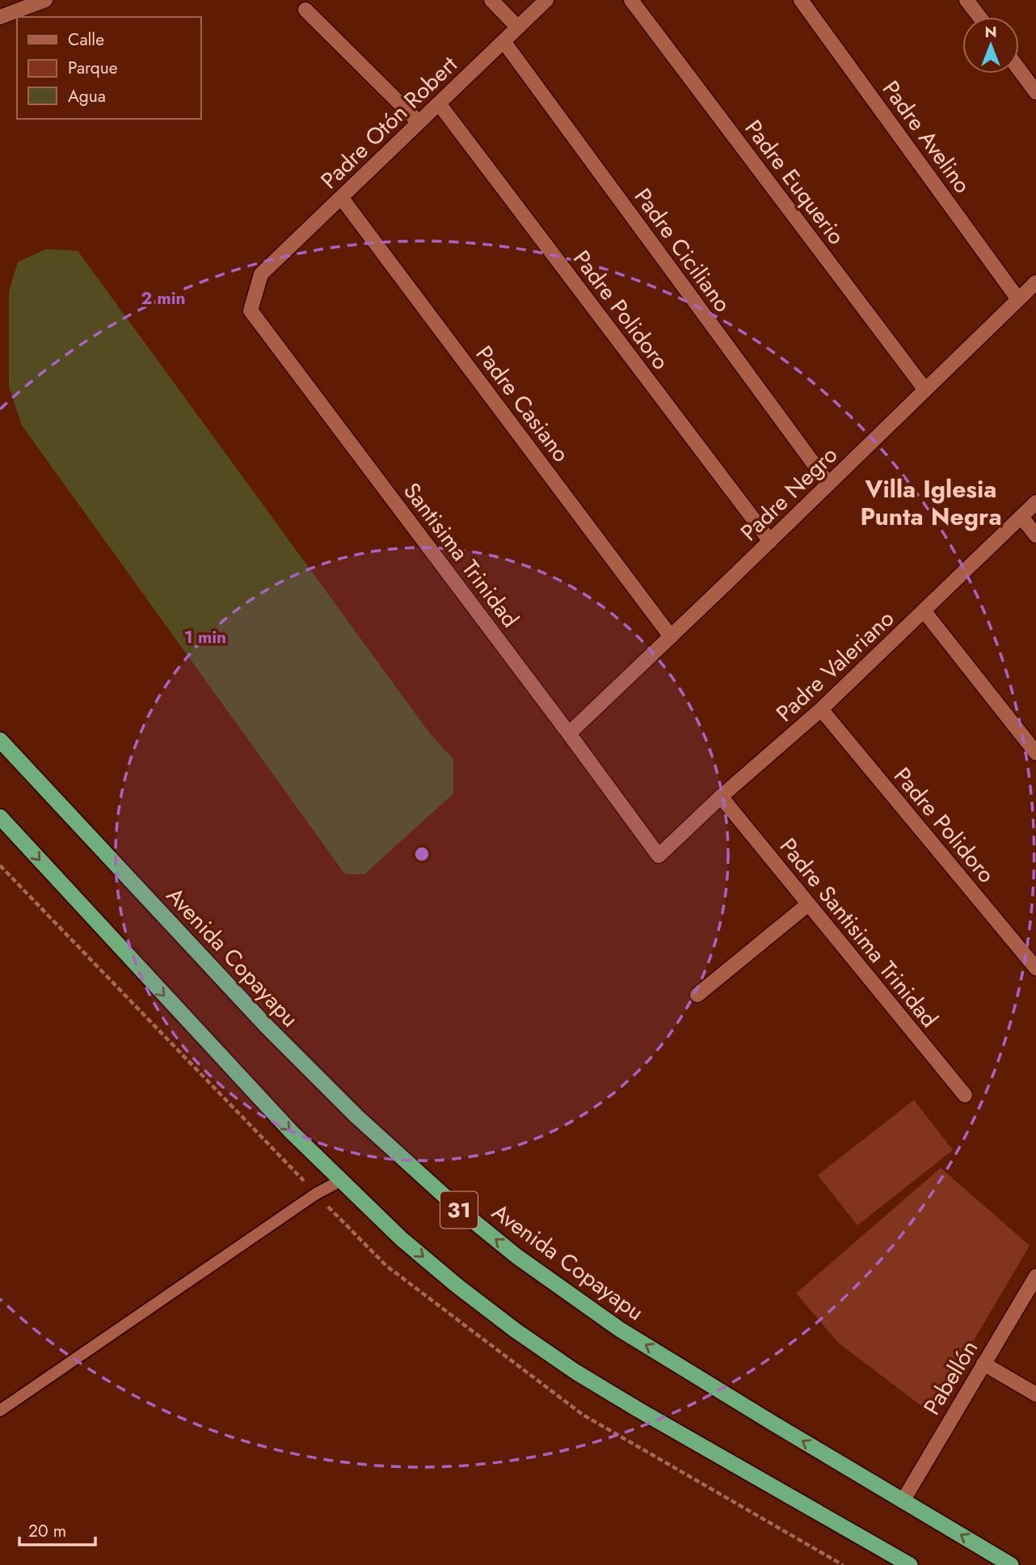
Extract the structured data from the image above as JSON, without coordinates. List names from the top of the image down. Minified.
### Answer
{"streets":{"highway":["Avenida Copayapu","31"],"street":["Padre Otón Robert","Padre Avelino","Padre Euquerio","Padre Ciciliano","Padre Polidoro","Padre Casiano","Padre Negro","Santisima Trinidad","Padre Valeriano","Padre Santisima Trinidad","Pabellón"]},"crossings":[["Padre Otón Robert","Padre Ciciliano"],["Padre Otón Robert","Padre Polidoro"],["Padre Otón Robert","Padre Casiano"],["Padre Otón Robert","Santisima Trinidad"],["Padre Avelino","Padre Negro"],["Padre Euquerio","Padre Negro"],["Padre Ciciliano","Padre Negro"],["Padre Polidoro","Padre Negro"],["Padre Polidoro","Padre Valeriano"],["Padre Casiano","Padre Negro"],["Padre Negro","Santisima Trinidad"],["Santisima Trinidad","Padre Valeriano"],["Padre Valeriano","Padre Santisima Trinidad"],["Avenida Copayapu","Pabellón"]],"districts":["Villa Iglesia Punta Negra"],"legend":["Calle","Parque","Agua"],"scale_bar":"20 m","north":"top","rings":["2 min","1 min"]}
